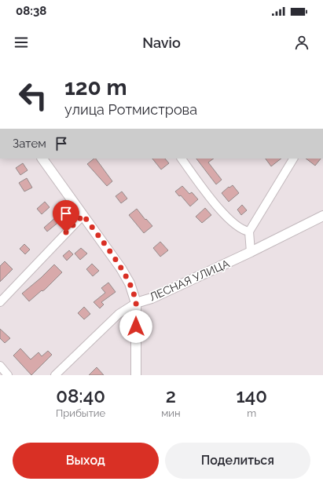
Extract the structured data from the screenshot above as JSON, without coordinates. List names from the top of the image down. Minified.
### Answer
{"streets":{"street":["ЛЕСНАЯ УЛИЦА"]},"page":{"status":"08:38","header":"Navio","turn":["120 m","улица Ротмистрова"],"then":"Затем","eta":["08:40","Прибытие","2","мин","140","m"],"buttons":["Выход","Поделиться"]}}
